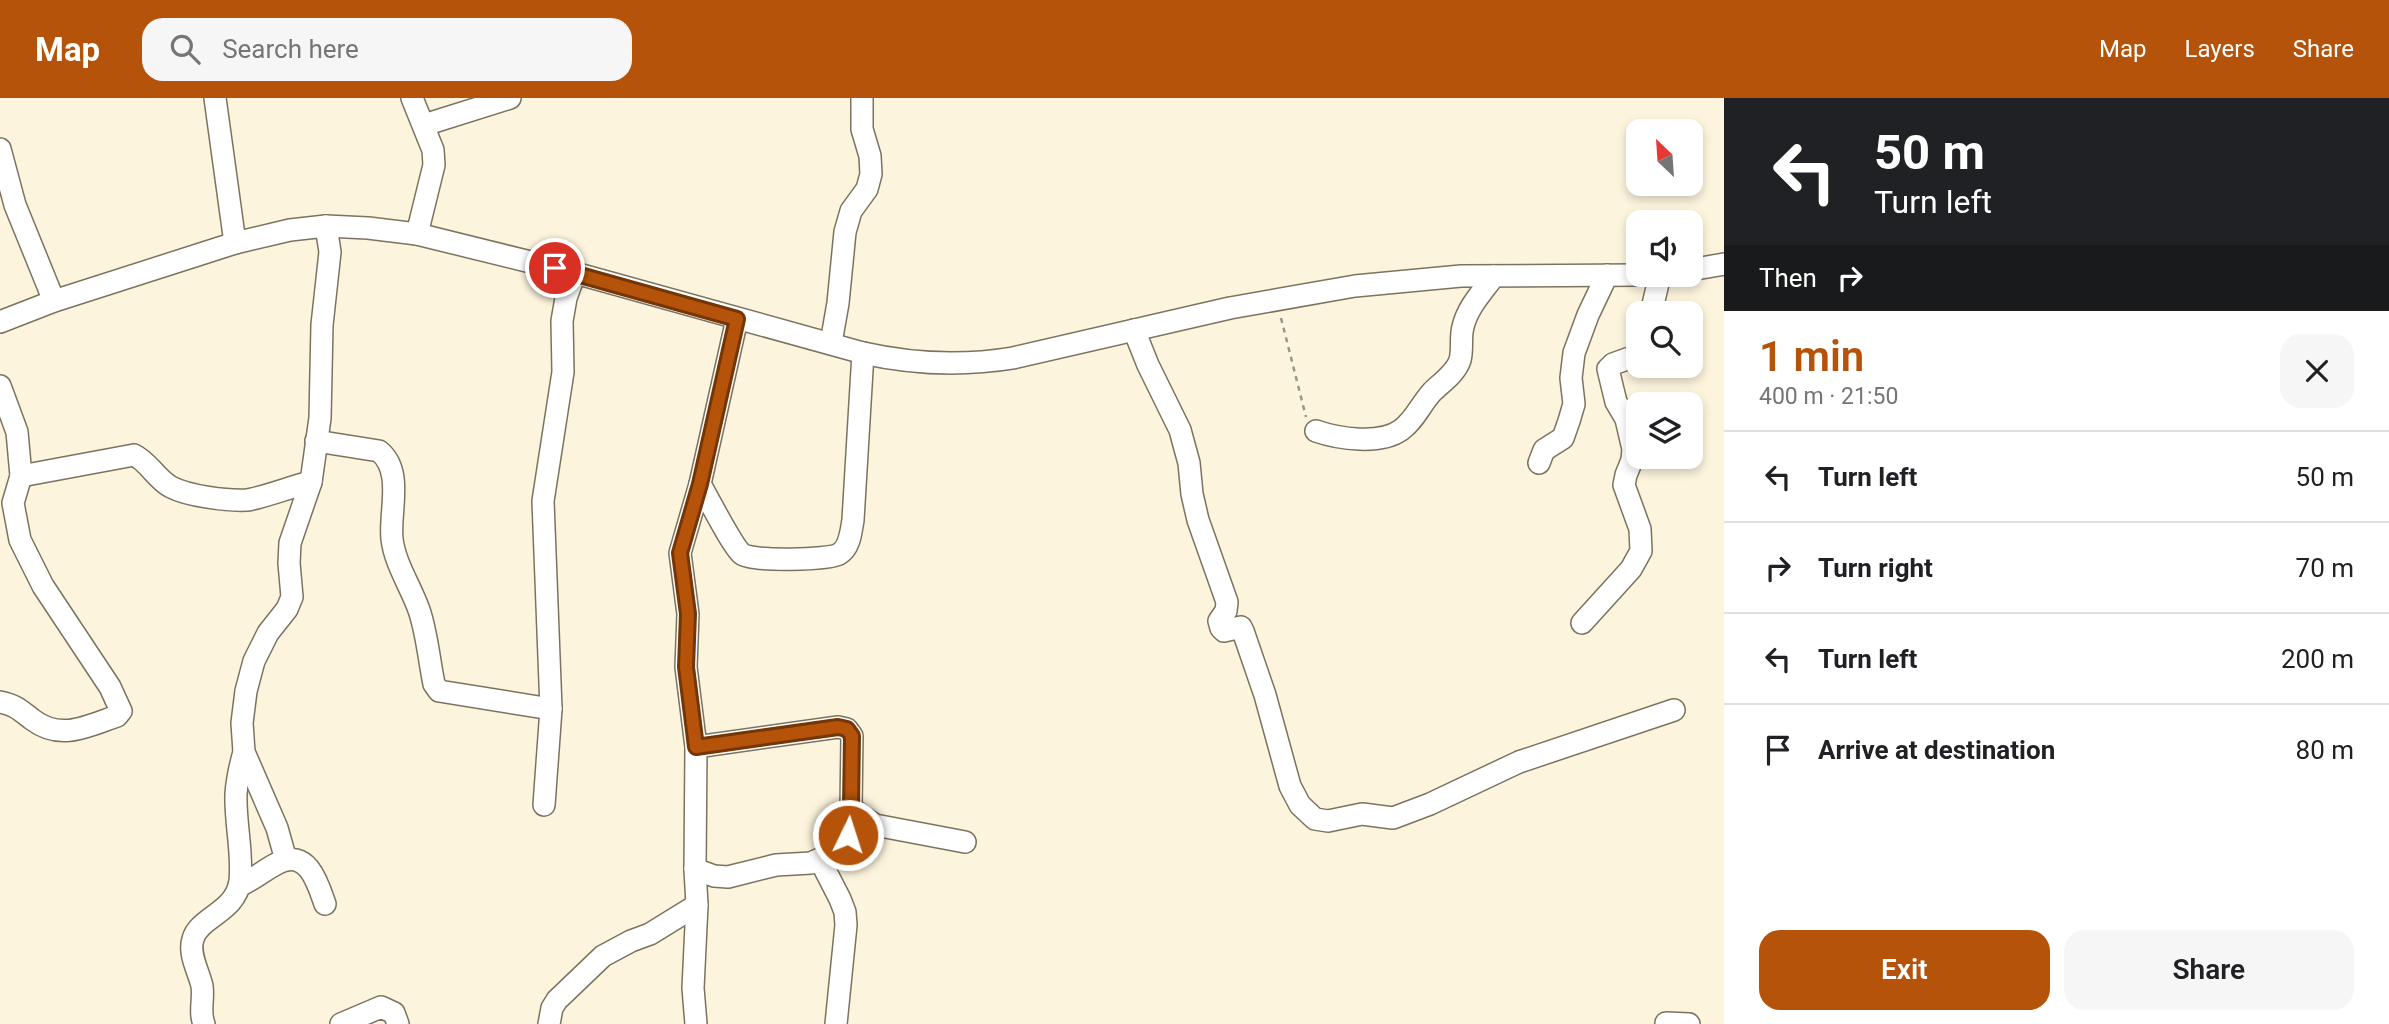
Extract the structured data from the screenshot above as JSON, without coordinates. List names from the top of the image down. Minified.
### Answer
{"north":"top left","page":{"header":"Map","search":"Search here","nav":["Map","Layers","Share"],"turn":["50 m","Turn left"],"then":"Then","heading":["1 min","400 m · 21:50"],"list":[{"name":"Turn left","value":"50 m"},{"name":"Turn right","value":"70 m"},{"name":"Turn left","value":"200 m"},{"name":"Arrive at destination","value":"80 m"}],"buttons":["Exit","Share"]}}
